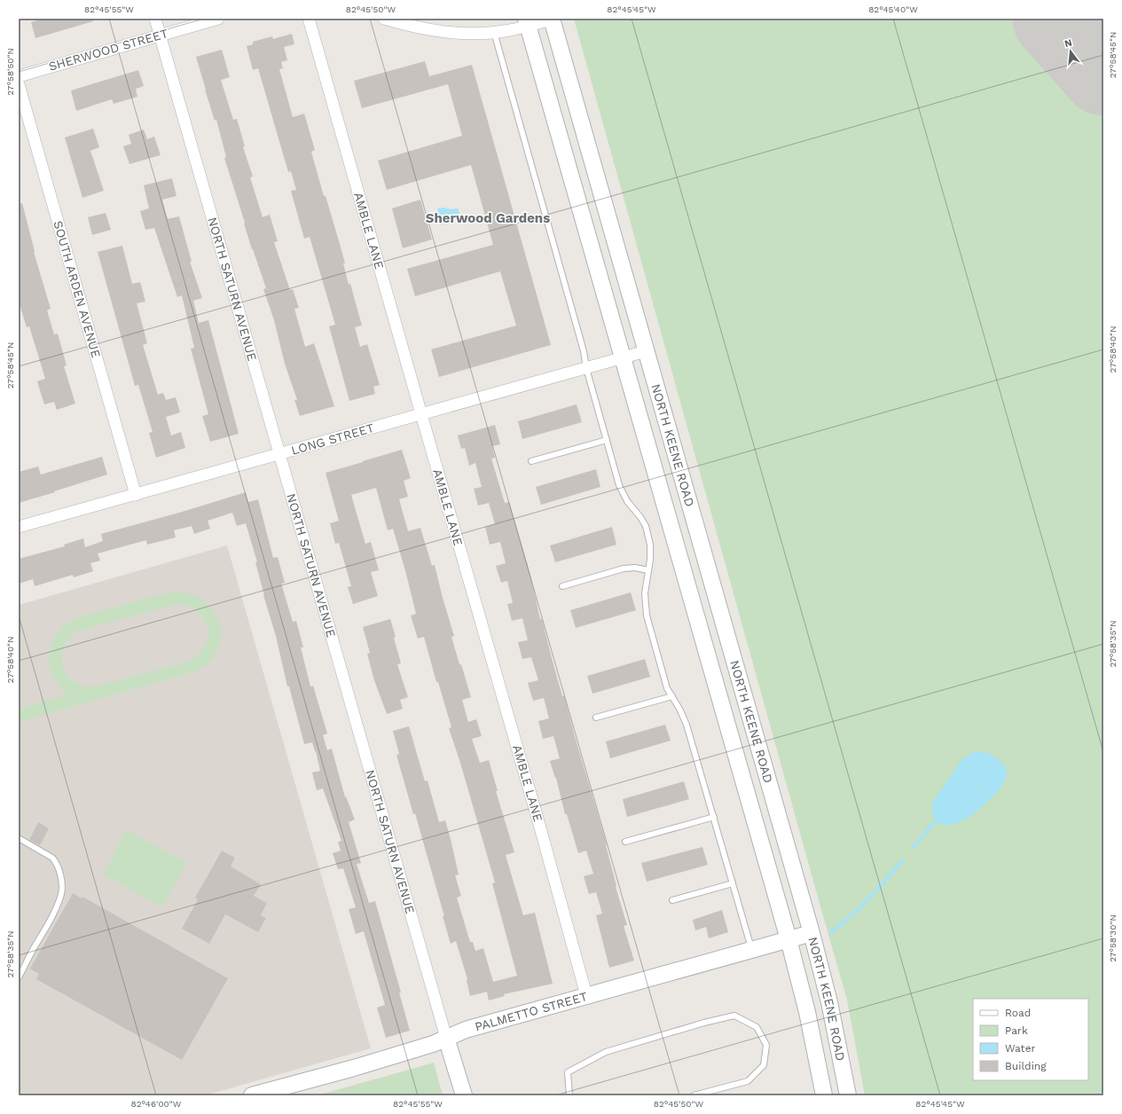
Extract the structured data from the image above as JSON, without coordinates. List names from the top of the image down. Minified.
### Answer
{"streets":{"main road":["NORTH SATURN AVENUE","NORTH KEENE ROAD","PALMETTO STREET"],"street":["SHERWOOD STREET","AMBLE LANE","SOUTH ARDEN AVENUE","LONG STREET"]},"crossings":[["SHERWOOD STREET","NORTH SATURN AVENUE"],["AMBLE LANE","LONG STREET"],["AMBLE LANE","PALMETTO STREET"],["SOUTH ARDEN AVENUE","LONG STREET"],["NORTH SATURN AVENUE","LONG STREET"],["NORTH SATURN AVENUE","PALMETTO STREET"],["LONG STREET","NORTH KEENE ROAD"],["NORTH KEENE ROAD","PALMETTO STREET"]],"districts":["Sherwood Gardens"],"legend":["Road","Park","Water","Building"],"north":"top","coordinates":["82°45'55\"W","82°45'50\"W","82°45'45\"W","82°45'40\"W","27°58'45\"N","27°58'50\"N","27°58'40\"N","27°58'35\"N","27°58'30\"N","82°46'00\"W"]}
